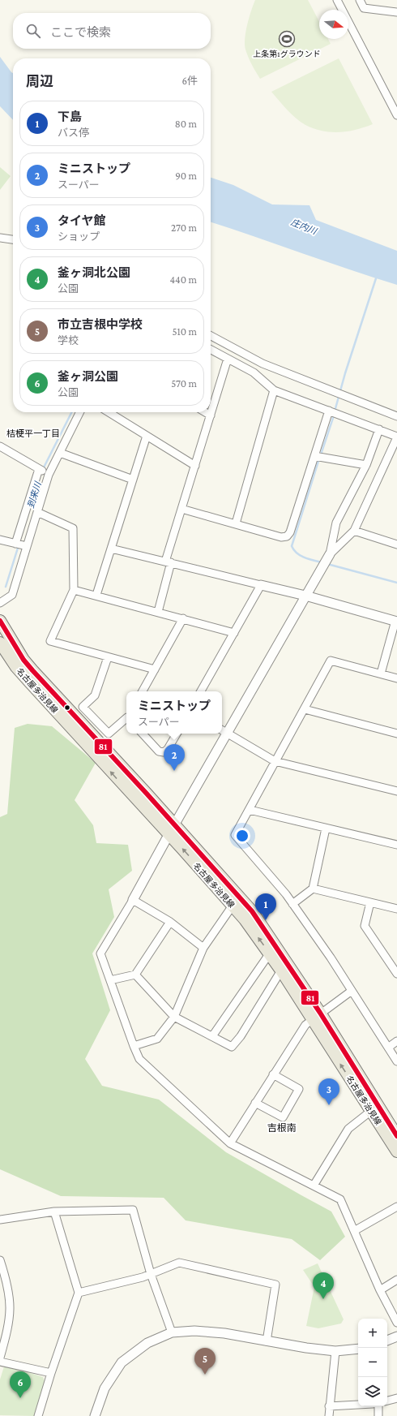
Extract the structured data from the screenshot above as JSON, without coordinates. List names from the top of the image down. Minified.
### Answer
{"streets":{"main road":["名古屋多治見線"]},"districts":["桔梗平一丁目","吉根南"],"water":["庄内川","到来川"],"places":{"sports":["上条第1グラウンド"]},"lines":["transit line 81"],"north":"right","page":{"search":"ここで検索","heading":["周辺","6件"],"list":[{"mark":"1","name":"下島","note":"バス停","value":"80 m"},{"mark":"2","name":"ミニストップ","note":"スーパー","value":"90 m"},{"mark":"3","name":"タイヤ館","note":"ショップ","value":"270 m"},{"mark":"4","name":"釜ヶ洞北公園","note":"公園","value":"440 m"},{"mark":"5","name":"市立吉根中学校","note":"学校","value":"510 m"},{"mark":"6","name":"釜ヶ洞公園","note":"公園","value":"570 m"}],"popup":["ミニストップ","スーパー"],"pins":["2","1","3","4","5","6"],"map_buttons":["+","−"]}}
